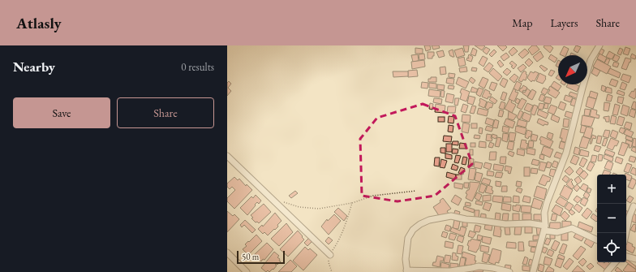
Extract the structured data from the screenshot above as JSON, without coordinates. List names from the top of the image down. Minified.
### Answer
{"scale_bar":"50 m","north":"bottom left","page":{"header":"Atlasly","nav":["Map","Layers","Share"],"heading":["Nearby","0 results"],"buttons":["Save","Share"],"map_buttons":["+","−"],"scale":"50 m"}}
